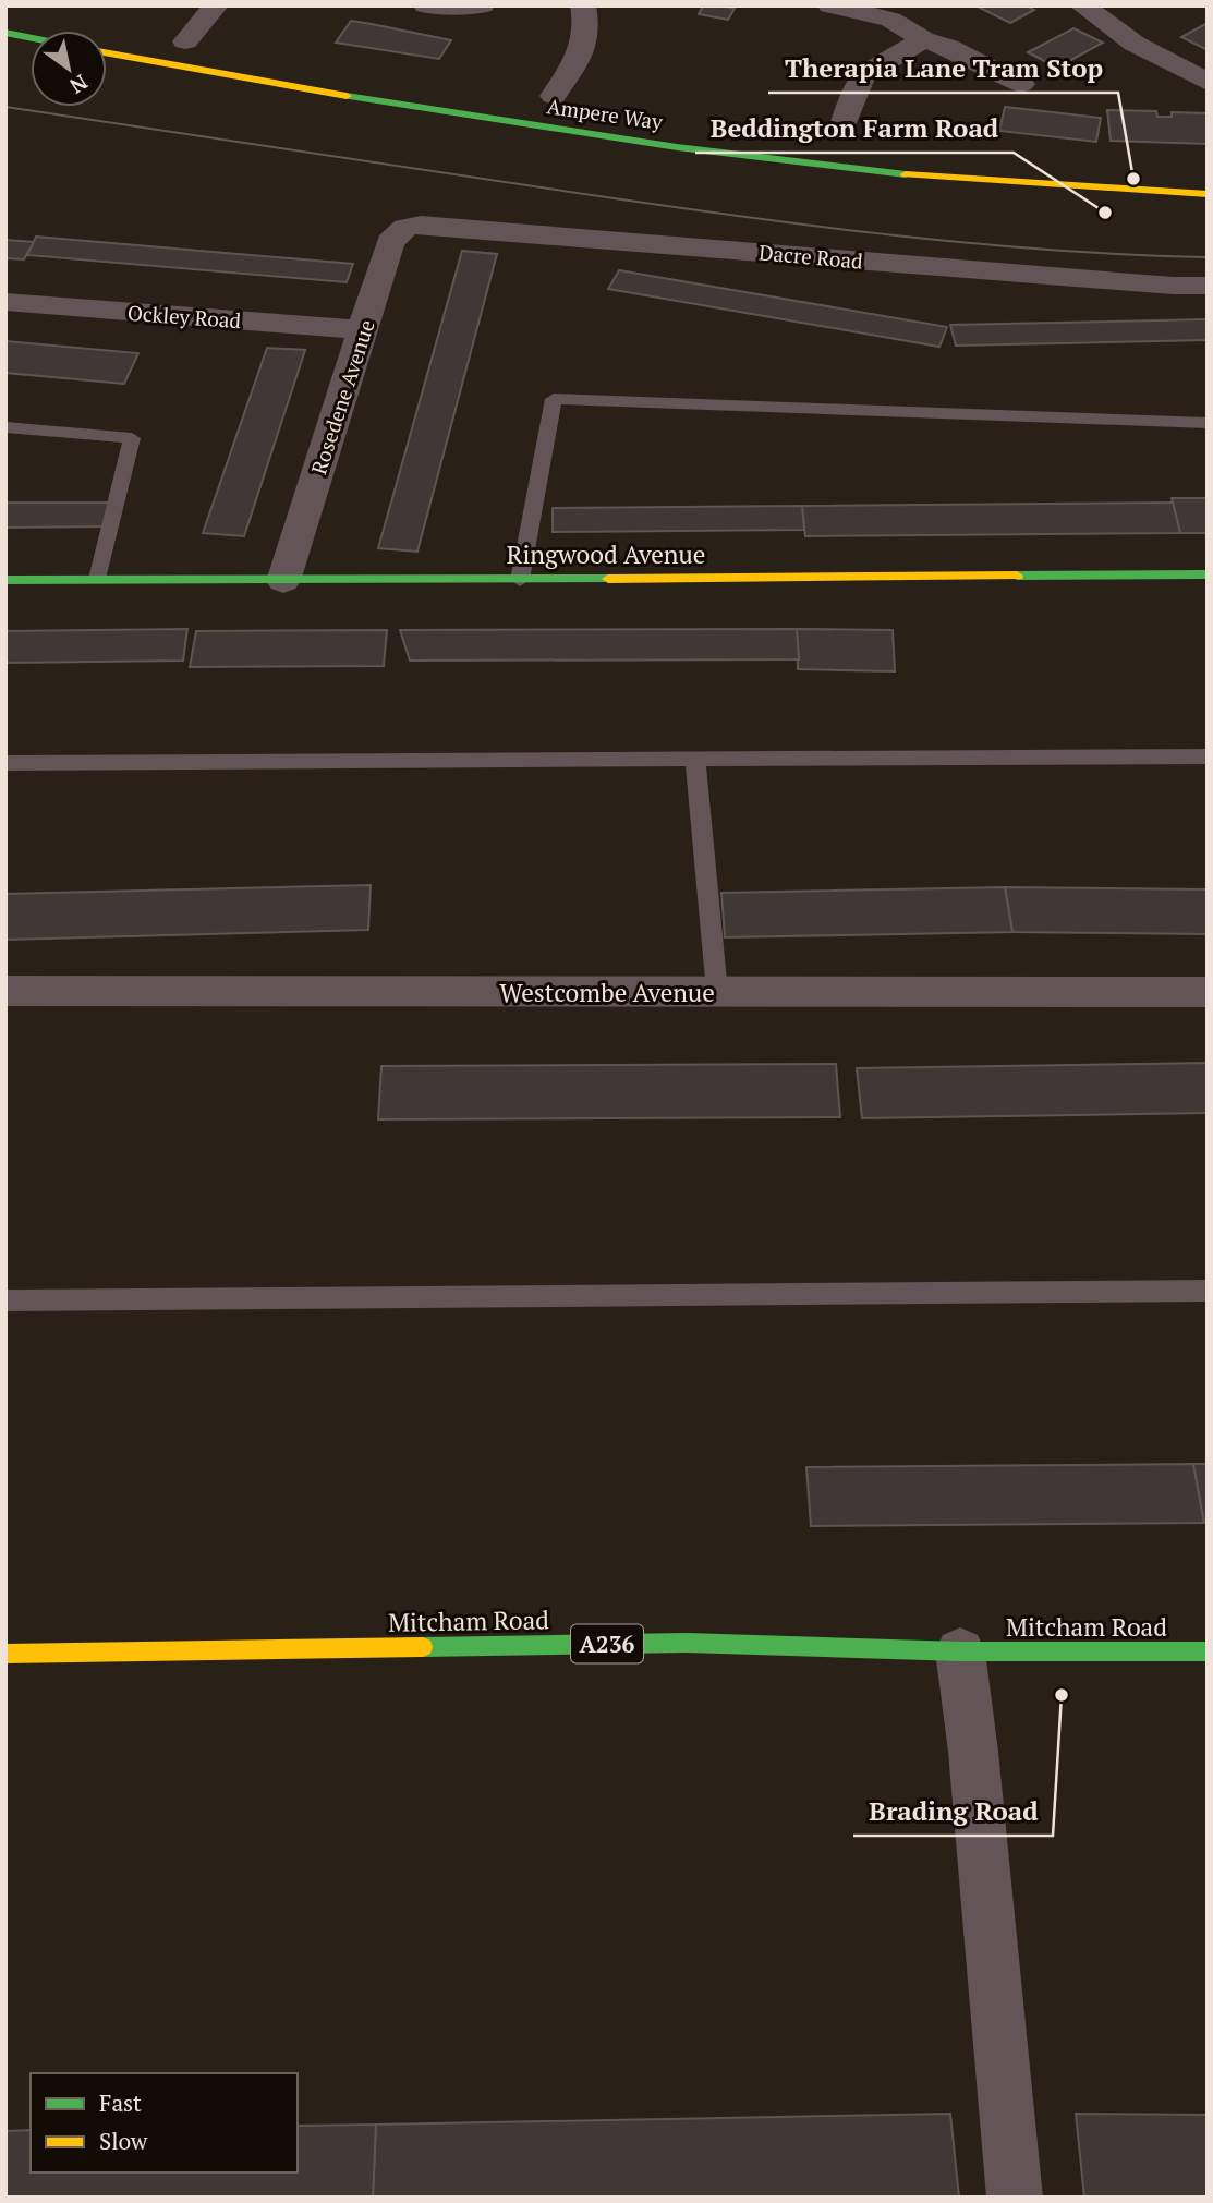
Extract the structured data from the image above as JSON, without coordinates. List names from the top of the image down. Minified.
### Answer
{"streets":{"street":["Ampere Way","Dacre Road","Ockley Road","Rosedene Avenue","Ringwood Avenue","Westcombe Avenue","Mitcham Road","A236"]},"crossings":[["Dacre Road","Rosedene Avenue"],["Ockley Road","Rosedene Avenue"],["Rosedene Avenue","Ringwood Avenue"]],"places":["Therapia Lane Tram Stop","Beddington Farm Road","Brading Road"],"legend":["Fast","Slow"],"north":"bottom right"}
